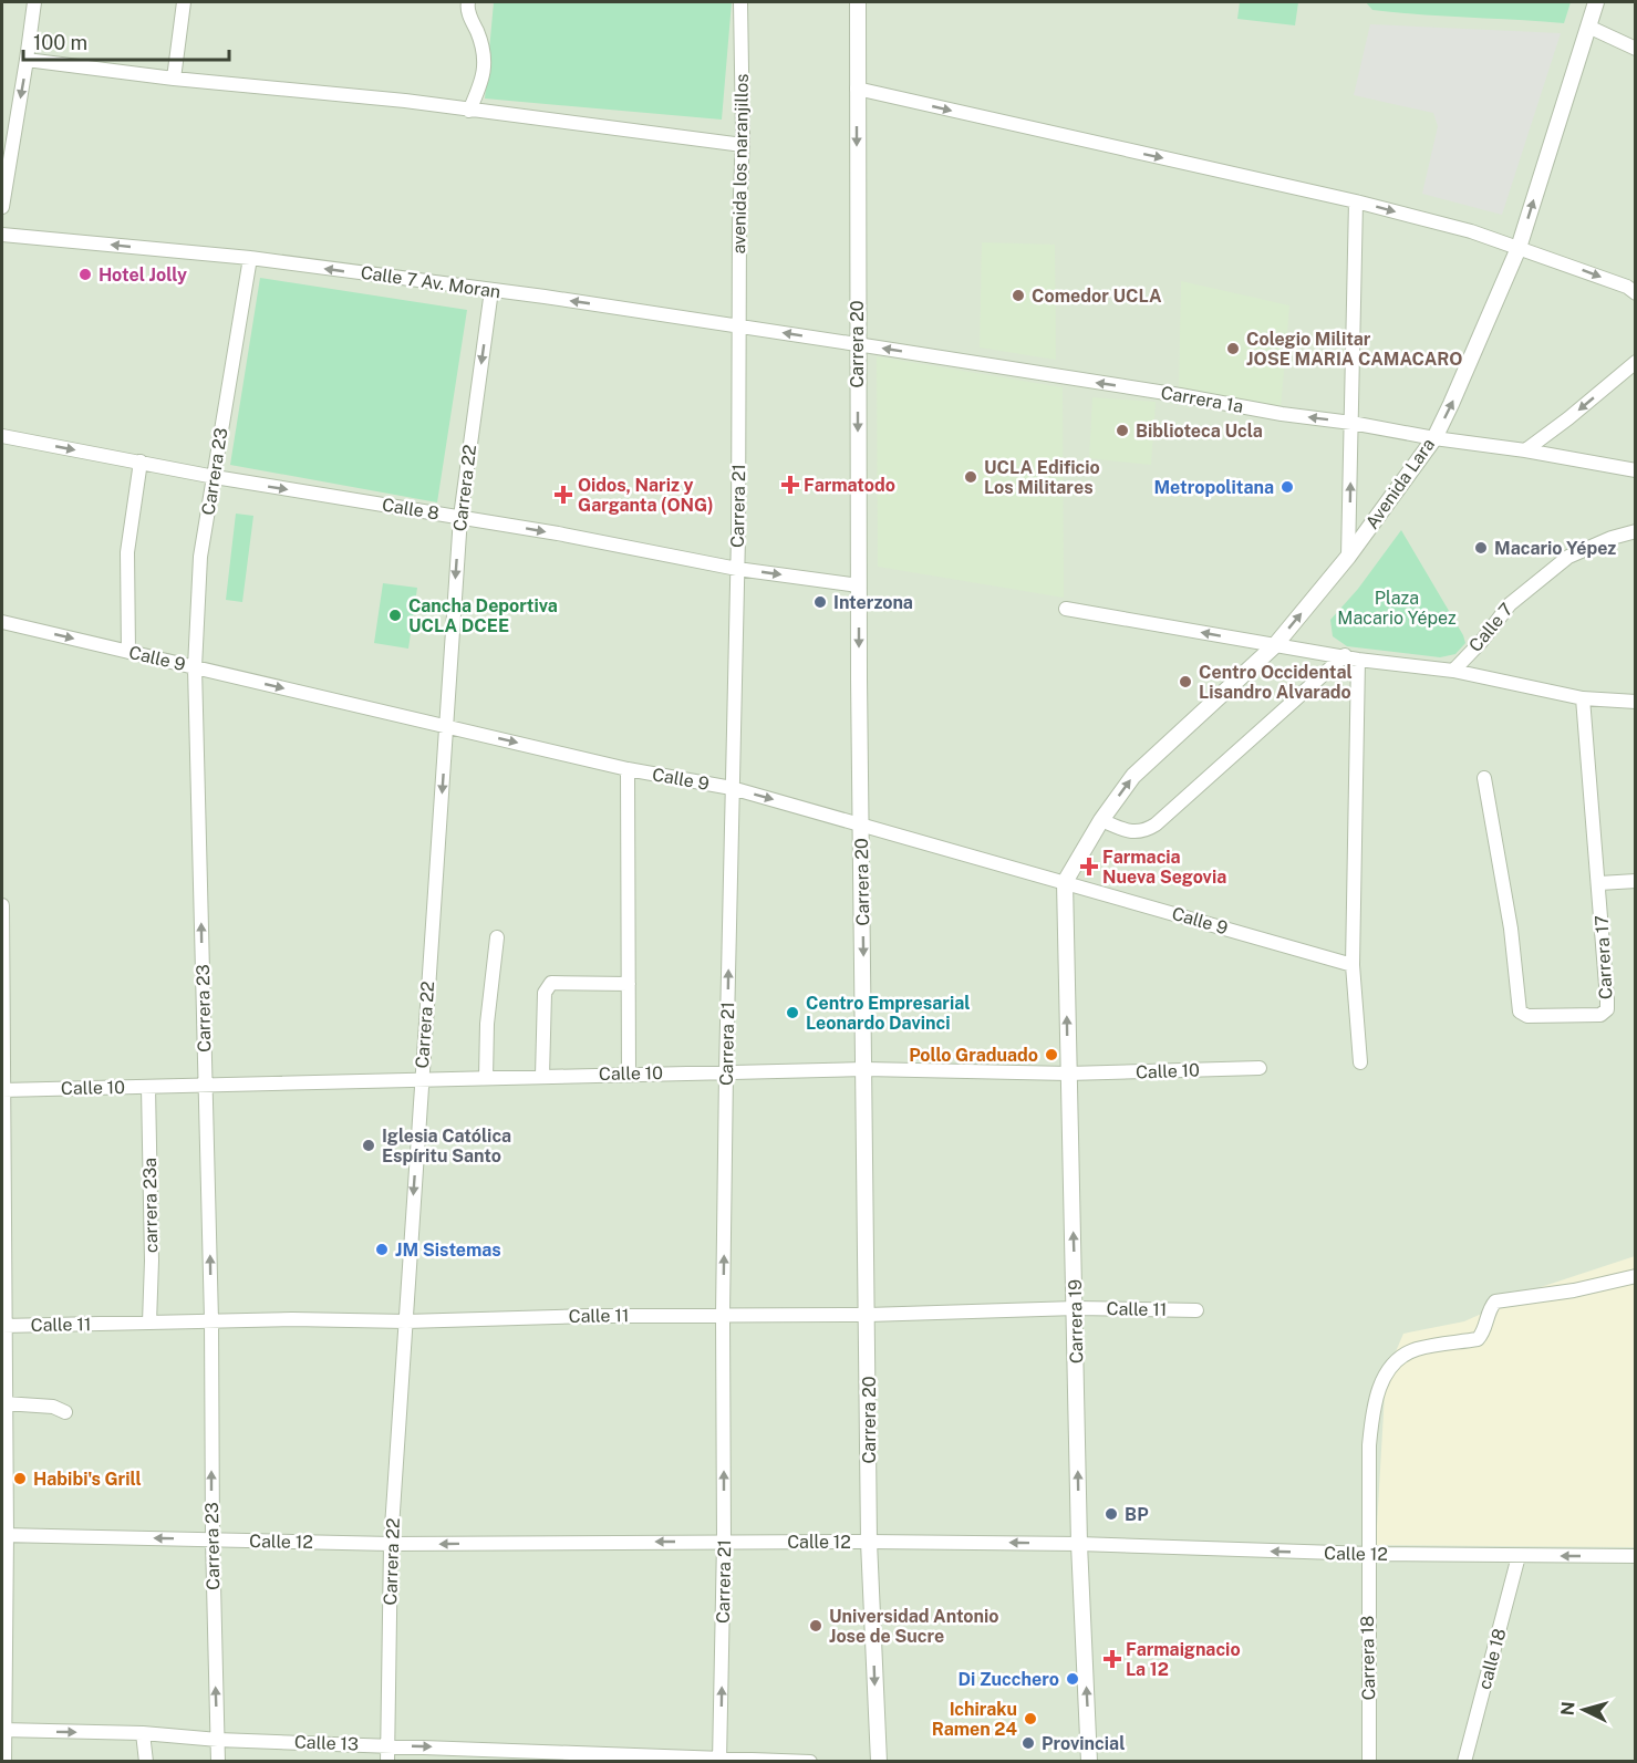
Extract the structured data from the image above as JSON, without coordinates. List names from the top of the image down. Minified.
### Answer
{"streets":{"street":["avenida los naranjillos","Calle 7 Av. Moran","Carrera 20","Carrera 1a","Carrera 23","Avenida Lara","Carrera 22","Carrera 21","Calle 8","Calle 7","Calle 9","Carrera 17","Calle 10","carrera 23a","Calle 11","Carrera 19","Calle 12","Carrera 18","calle 18","Calle 13"]},"crossings":[["avenida los naranjillos","Calle 7 Av. Moran"],["avenida los naranjillos","Carrera 21"],["Calle 7 Av. Moran","Carrera 20"],["Calle 7 Av. Moran","Carrera 1a"],["Calle 7 Av. Moran","Carrera 23"],["Calle 7 Av. Moran","Carrera 22"],["Calle 7 Av. Moran","Carrera 21"],["Carrera 20","Carrera 1a"],["Carrera 20","Calle 8"],["Carrera 20","Calle 9"],["Carrera 20","Calle 10"],["Carrera 20","Calle 11"],["Carrera 20","Calle 12"],["Carrera 1a","Avenida Lara"],["Carrera 23","Calle 8"],["Carrera 23","Calle 9"],["Carrera 23","Calle 10"],["Carrera 23","Calle 11"],["Carrera 23","Calle 12"],["Carrera 23","Calle 13"],["Avenida Lara","Calle 9"],["Avenida Lara","Carrera 19"],["Carrera 22","Calle 8"],["Carrera 22","Calle 9"],["Carrera 22","Calle 10"],["Carrera 22","Calle 11"],["Carrera 22","Calle 12"],["Carrera 22","Calle 13"],["Carrera 21","Calle 8"],["Carrera 21","Calle 9"],["Carrera 21","Calle 10"],["Carrera 21","Calle 11"],["Carrera 21","Calle 12"],["Carrera 21","Calle 13"],["Calle 9","Carrera 19"],["Calle 10","carrera 23a"],["Calle 10","Carrera 19"],["carrera 23a","Calle 11"],["Calle 11","Carrera 19"],["Carrera 19","Calle 12"],["Calle 12","Carrera 18"],["Calle 12","calle 18"]],"one_way":["Calle 7 Av. Moran","Carrera 20","Carrera 1a","Carrera 23","Avenida Lara","Carrera 22","Carrera 21","Calle 8","Calle 9","Carrera 19","Calle 12","Calle 13"],"parks":["Plaza Macario Yépez"],"places":{"other":["Hotel Jolly","Comedor UCLA","Colegio Militar JOSE MARIA CAMACARO","Biblioteca Ucla","UCLA Edificio Los Militares","Metropolitana","Macario Yépez","Interzona","Cancha Deportiva UCLA DCEE","Centro Occidental Lisandro Alvarado","Centro Empresarial Leonardo Davinci","Pollo Graduado","Iglesia Católica Espíritu Santo","JM Sistemas","Habibi's Grill","BP","Universidad Antonio Jose de Sucre","Di Zucchero","Ichiraku Ramen 24","Provincial"],"health":["Farmatodo","Oidos, Nariz y Garganta (ONG)","Farmacia Nueva Segovia","Farmaignacio La 12"]},"scale_bar":"100 m","north":"left"}
